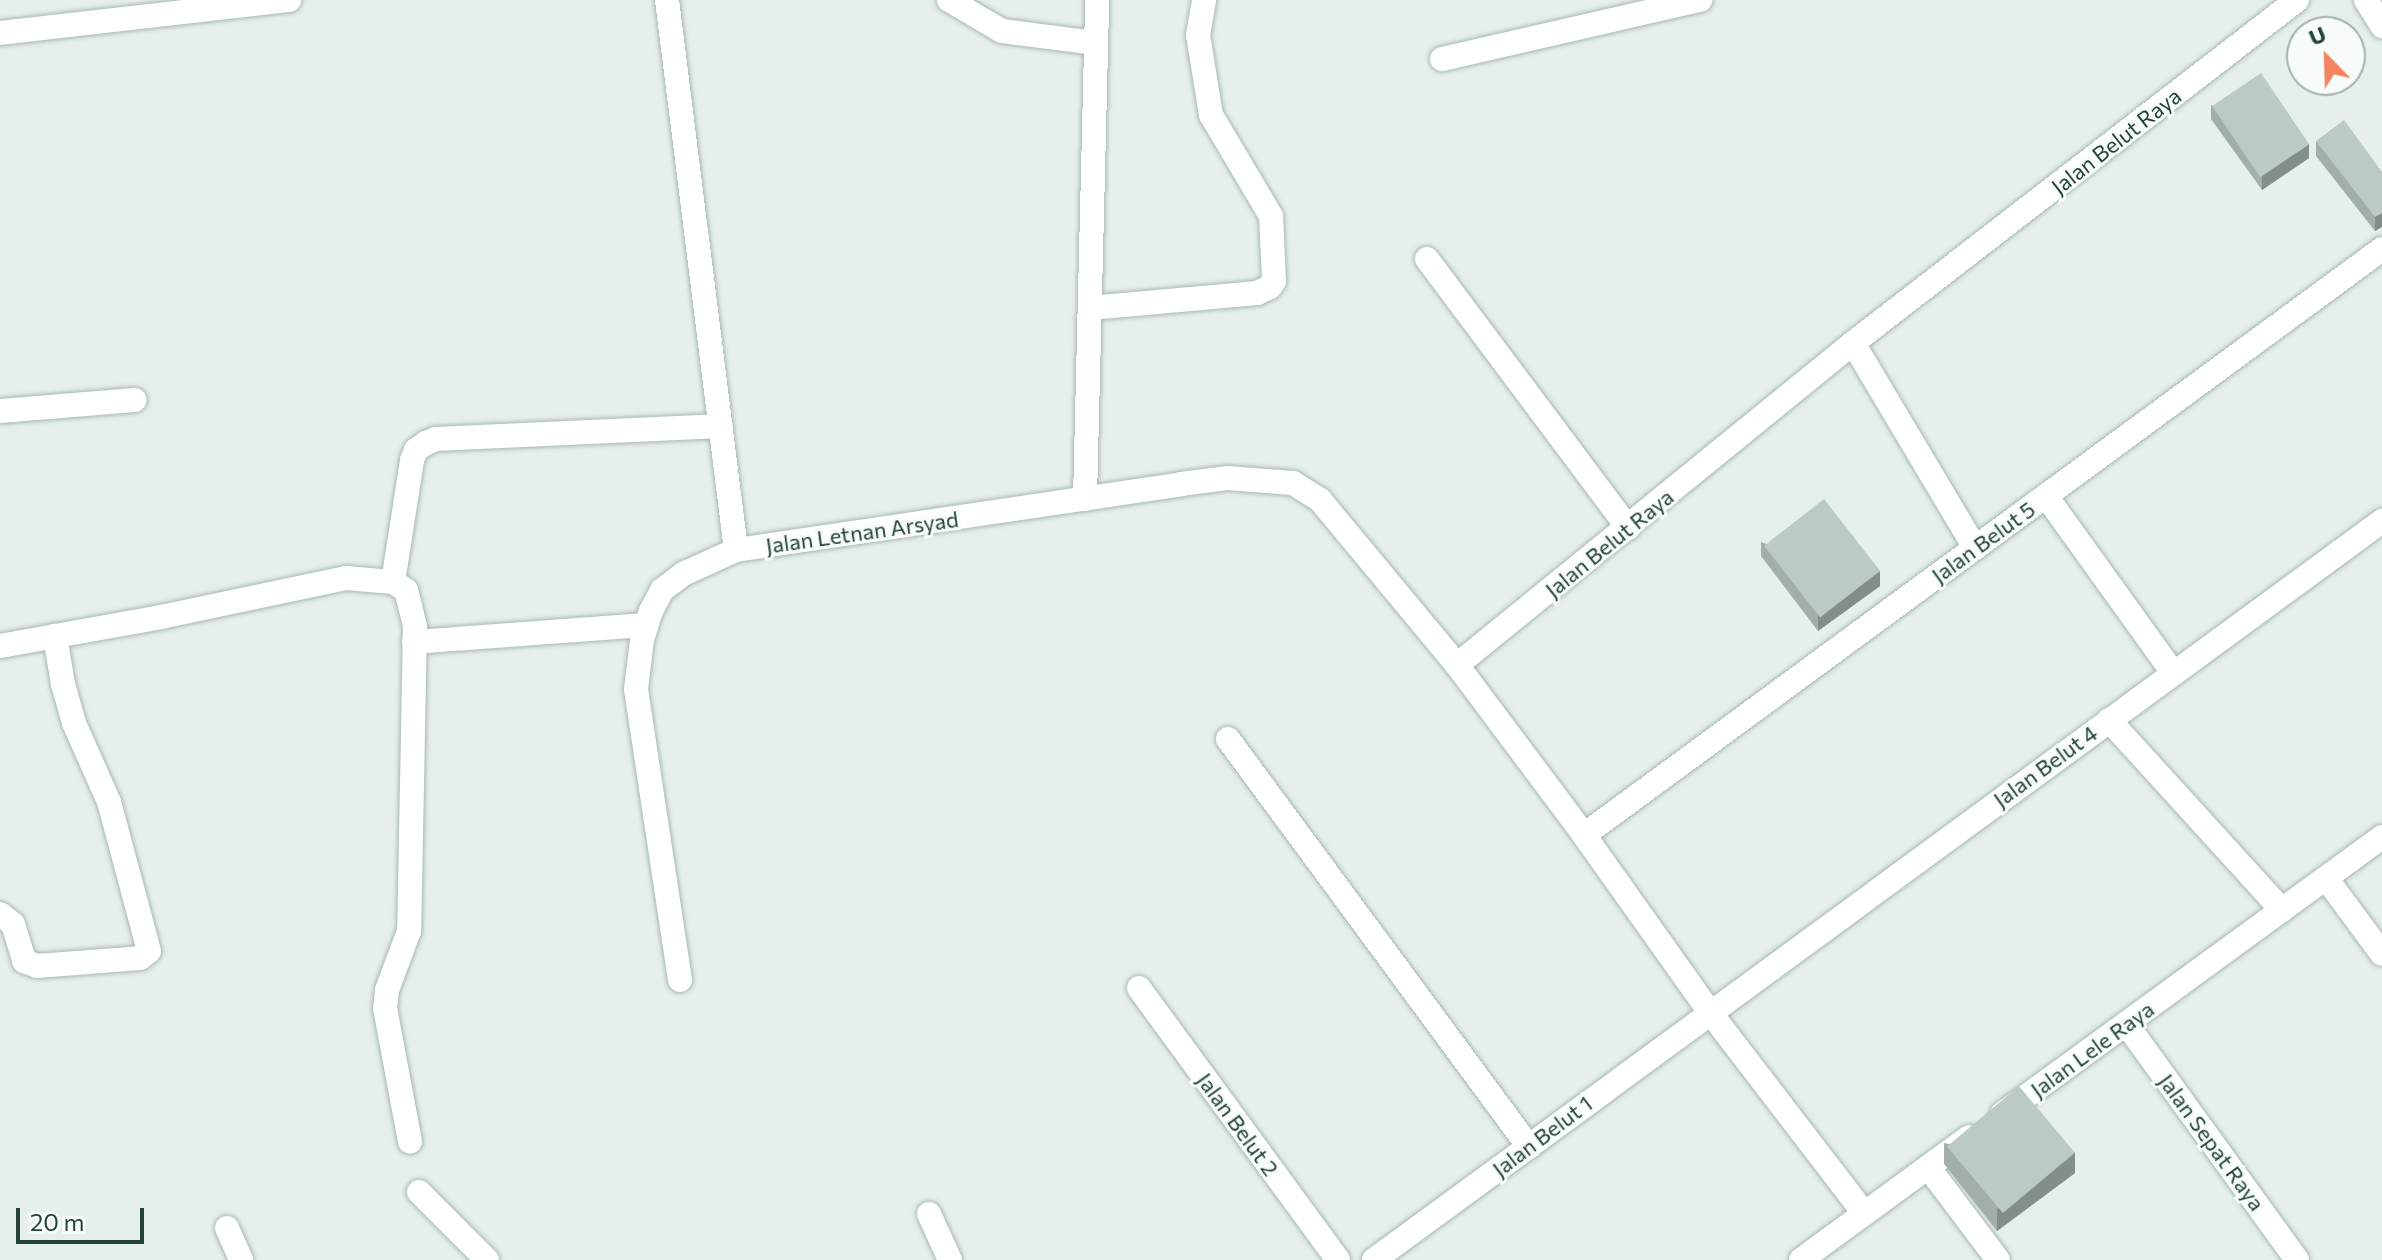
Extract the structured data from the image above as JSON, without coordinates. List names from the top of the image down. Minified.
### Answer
{"streets":{"street":["Jalan Belut Raya","Jalan Letnan Arsyad","Jalan Belut 5","Jalan Belut 4","Jalan Lele Raya","Jalan Belut 2","Jalan Belut 1","Jalan Sepat Raya"]},"crossings":[["Jalan Belut Raya","Jalan Letnan Arsyad"],["Jalan Belut 4","Jalan Belut 1"],["Jalan Lele Raya","Jalan Sepat Raya"]],"scale_bar":"20 m","north":"top left"}
